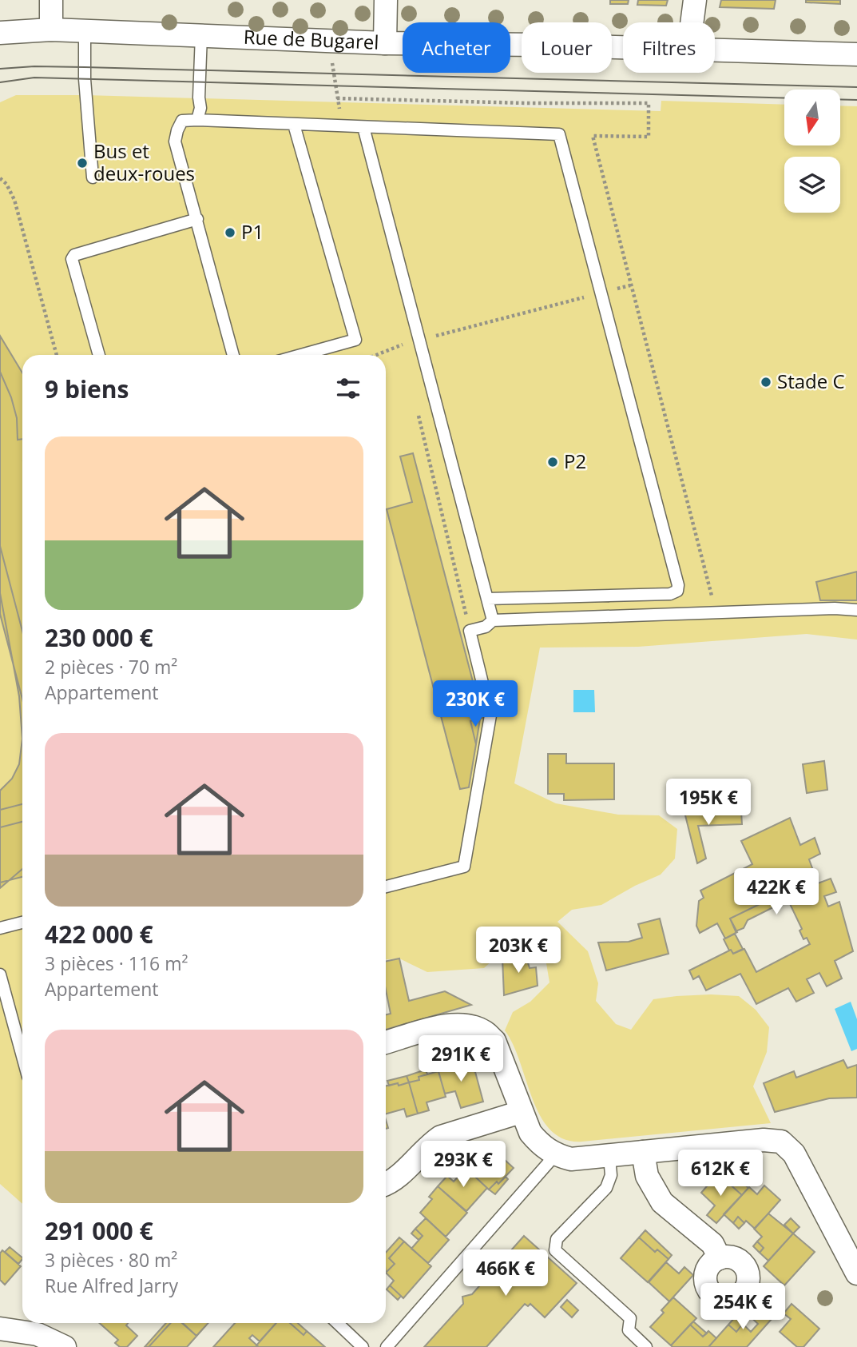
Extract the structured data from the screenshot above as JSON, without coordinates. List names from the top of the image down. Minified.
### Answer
{"streets":{"street":["Rue de Bugarel"]},"places":["Bus et deux-roues","P1","Stade C","P2"],"north":"bottom","page":{"chip":["Acheter","Louer","Filtres"],"heading":"9 biens","list":[{"name":"230 000 €","note":"2 pièces · 70 m² · Appartement"},{"name":"422 000 €","note":"3 pièces · 116 m² · Appartement"},{"name":"291 000 €","note":"3 pièces · 80 m² · Rue Alfred Jarry"}],"price":["230K €","195K €","422K €","203K €","291K €","293K €","612K €","466K €","254K €"]}}
